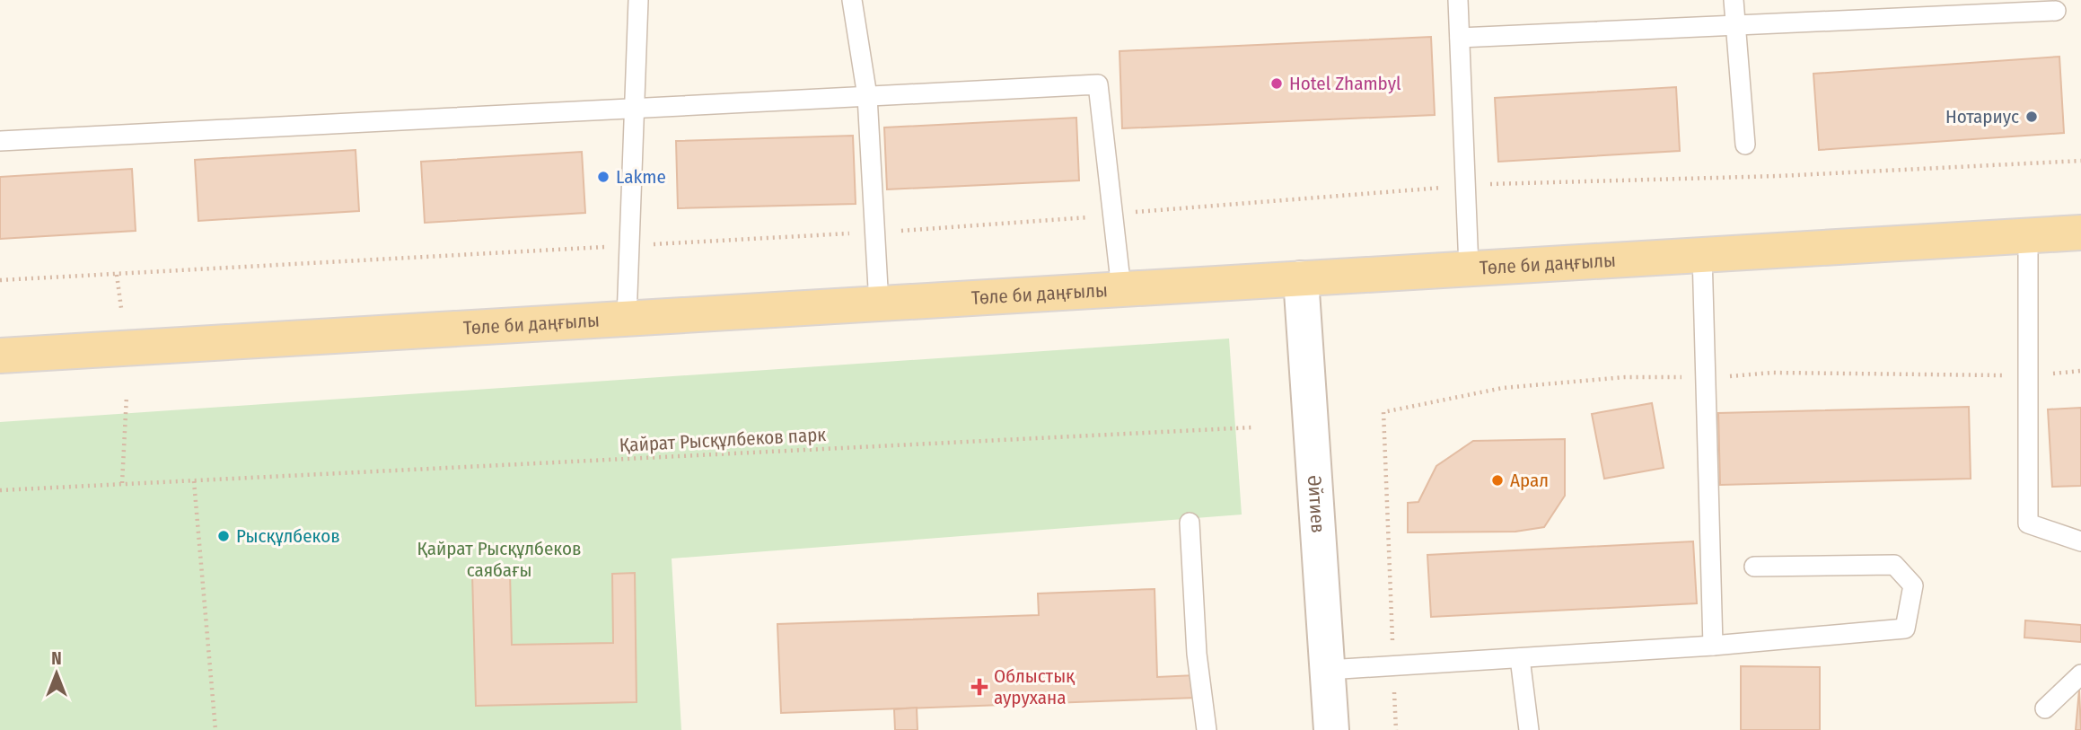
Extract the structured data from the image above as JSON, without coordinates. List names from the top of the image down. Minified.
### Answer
{"streets":{"main road":["Төле би даңғылы"],"street":["Әйтиев"],"path":["Қайрат Рысқұлбеков парк"]},"crossings":[["Төле би даңғылы","Әйтиев"]],"parks":["Қайрат Рысқұлбеков саябағы"],"places":{"other":["Hotel Zhambyl","Нотариус","Lakme","Арал","Рысқұлбеков"],"health":["Облыстық аурухана"]},"north":"top"}
